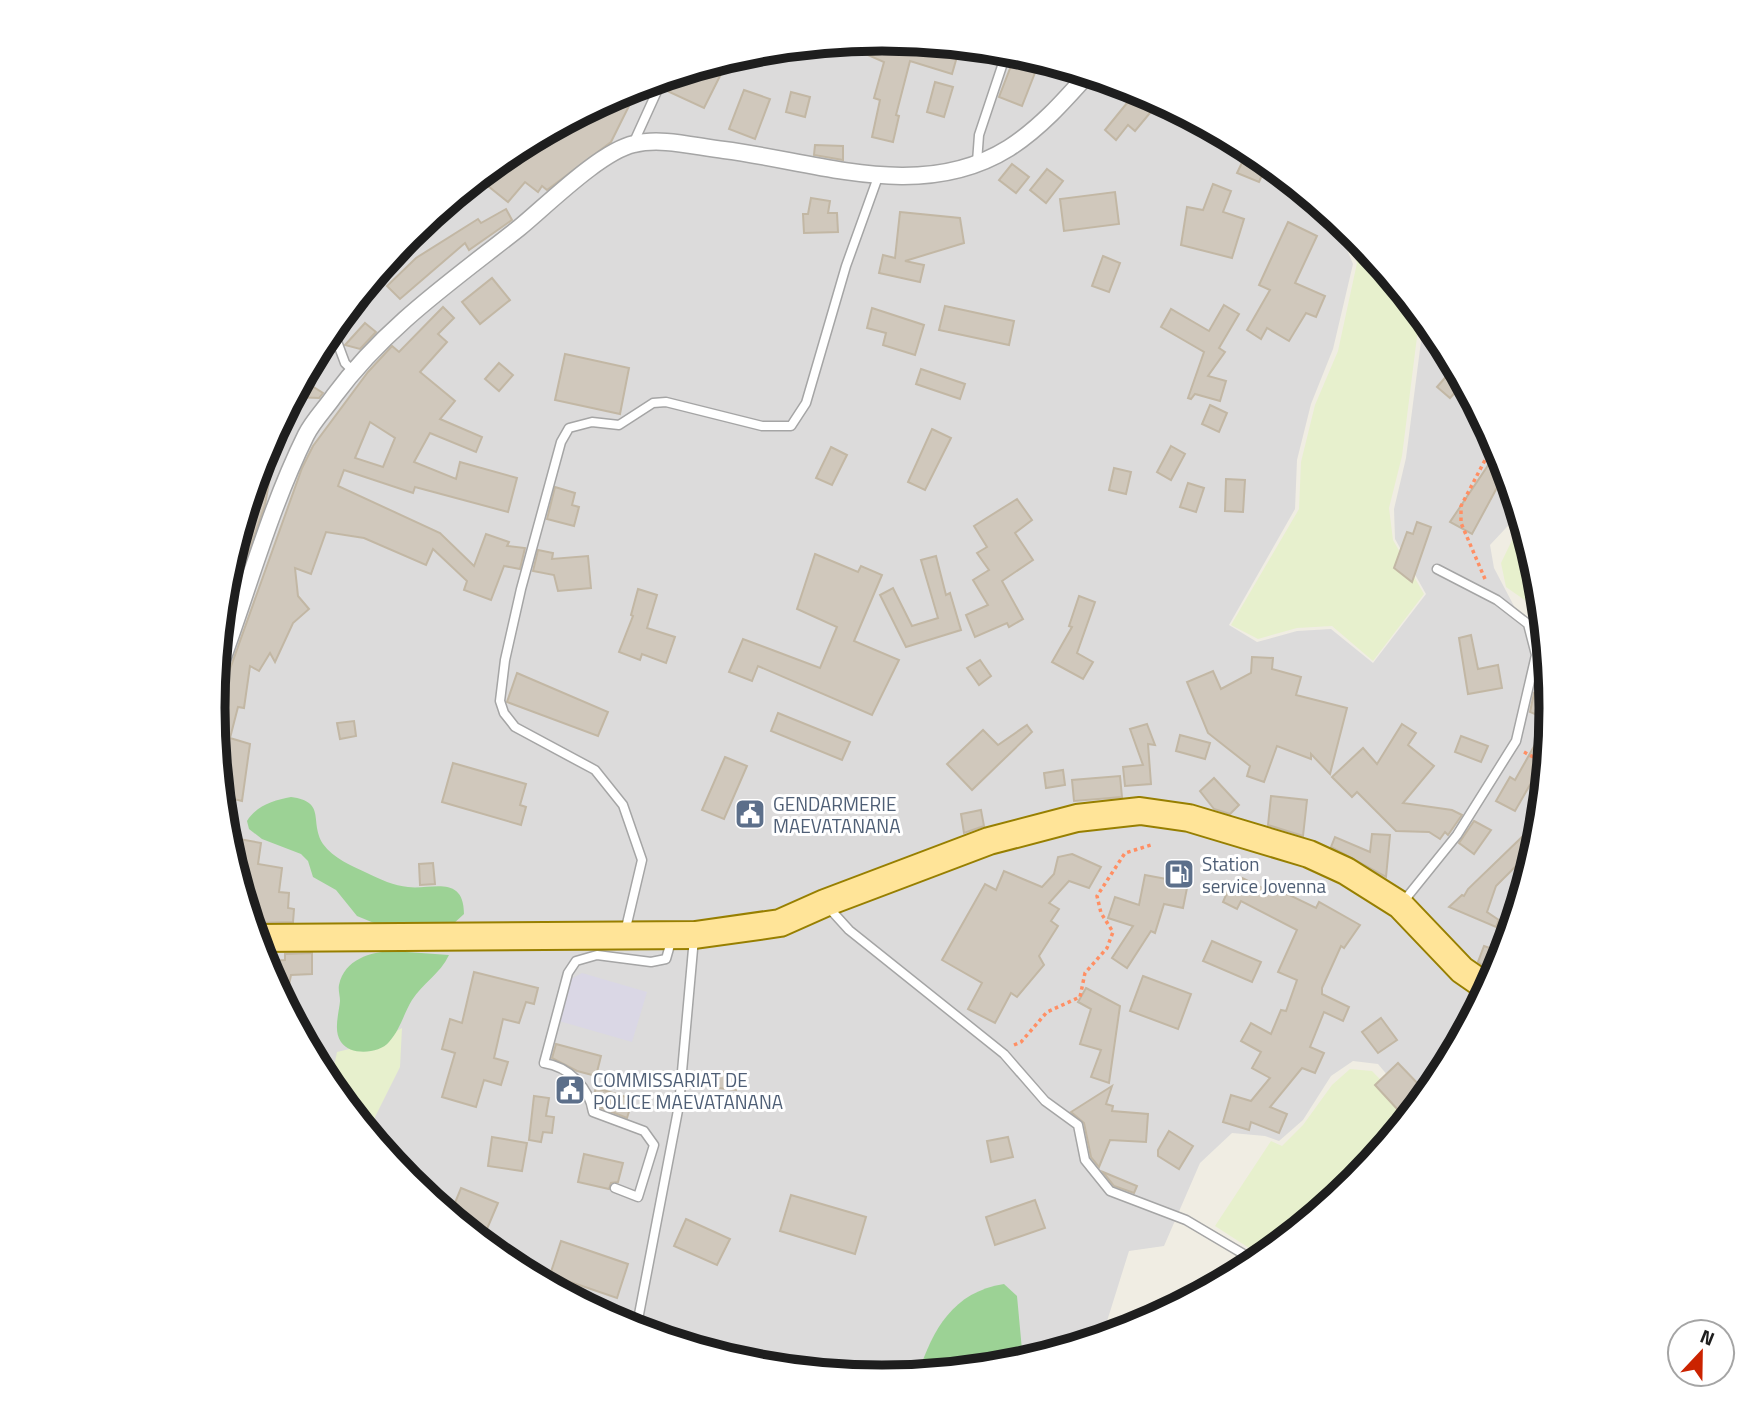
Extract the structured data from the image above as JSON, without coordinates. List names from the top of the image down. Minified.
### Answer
{"places":{"public building":["GENDARMERIE MAEVATANANA","COMMISSARIAT DE POLICE MAEVATANANA"],"fuel station":["Station service Jovenna"]},"north":"top"}
